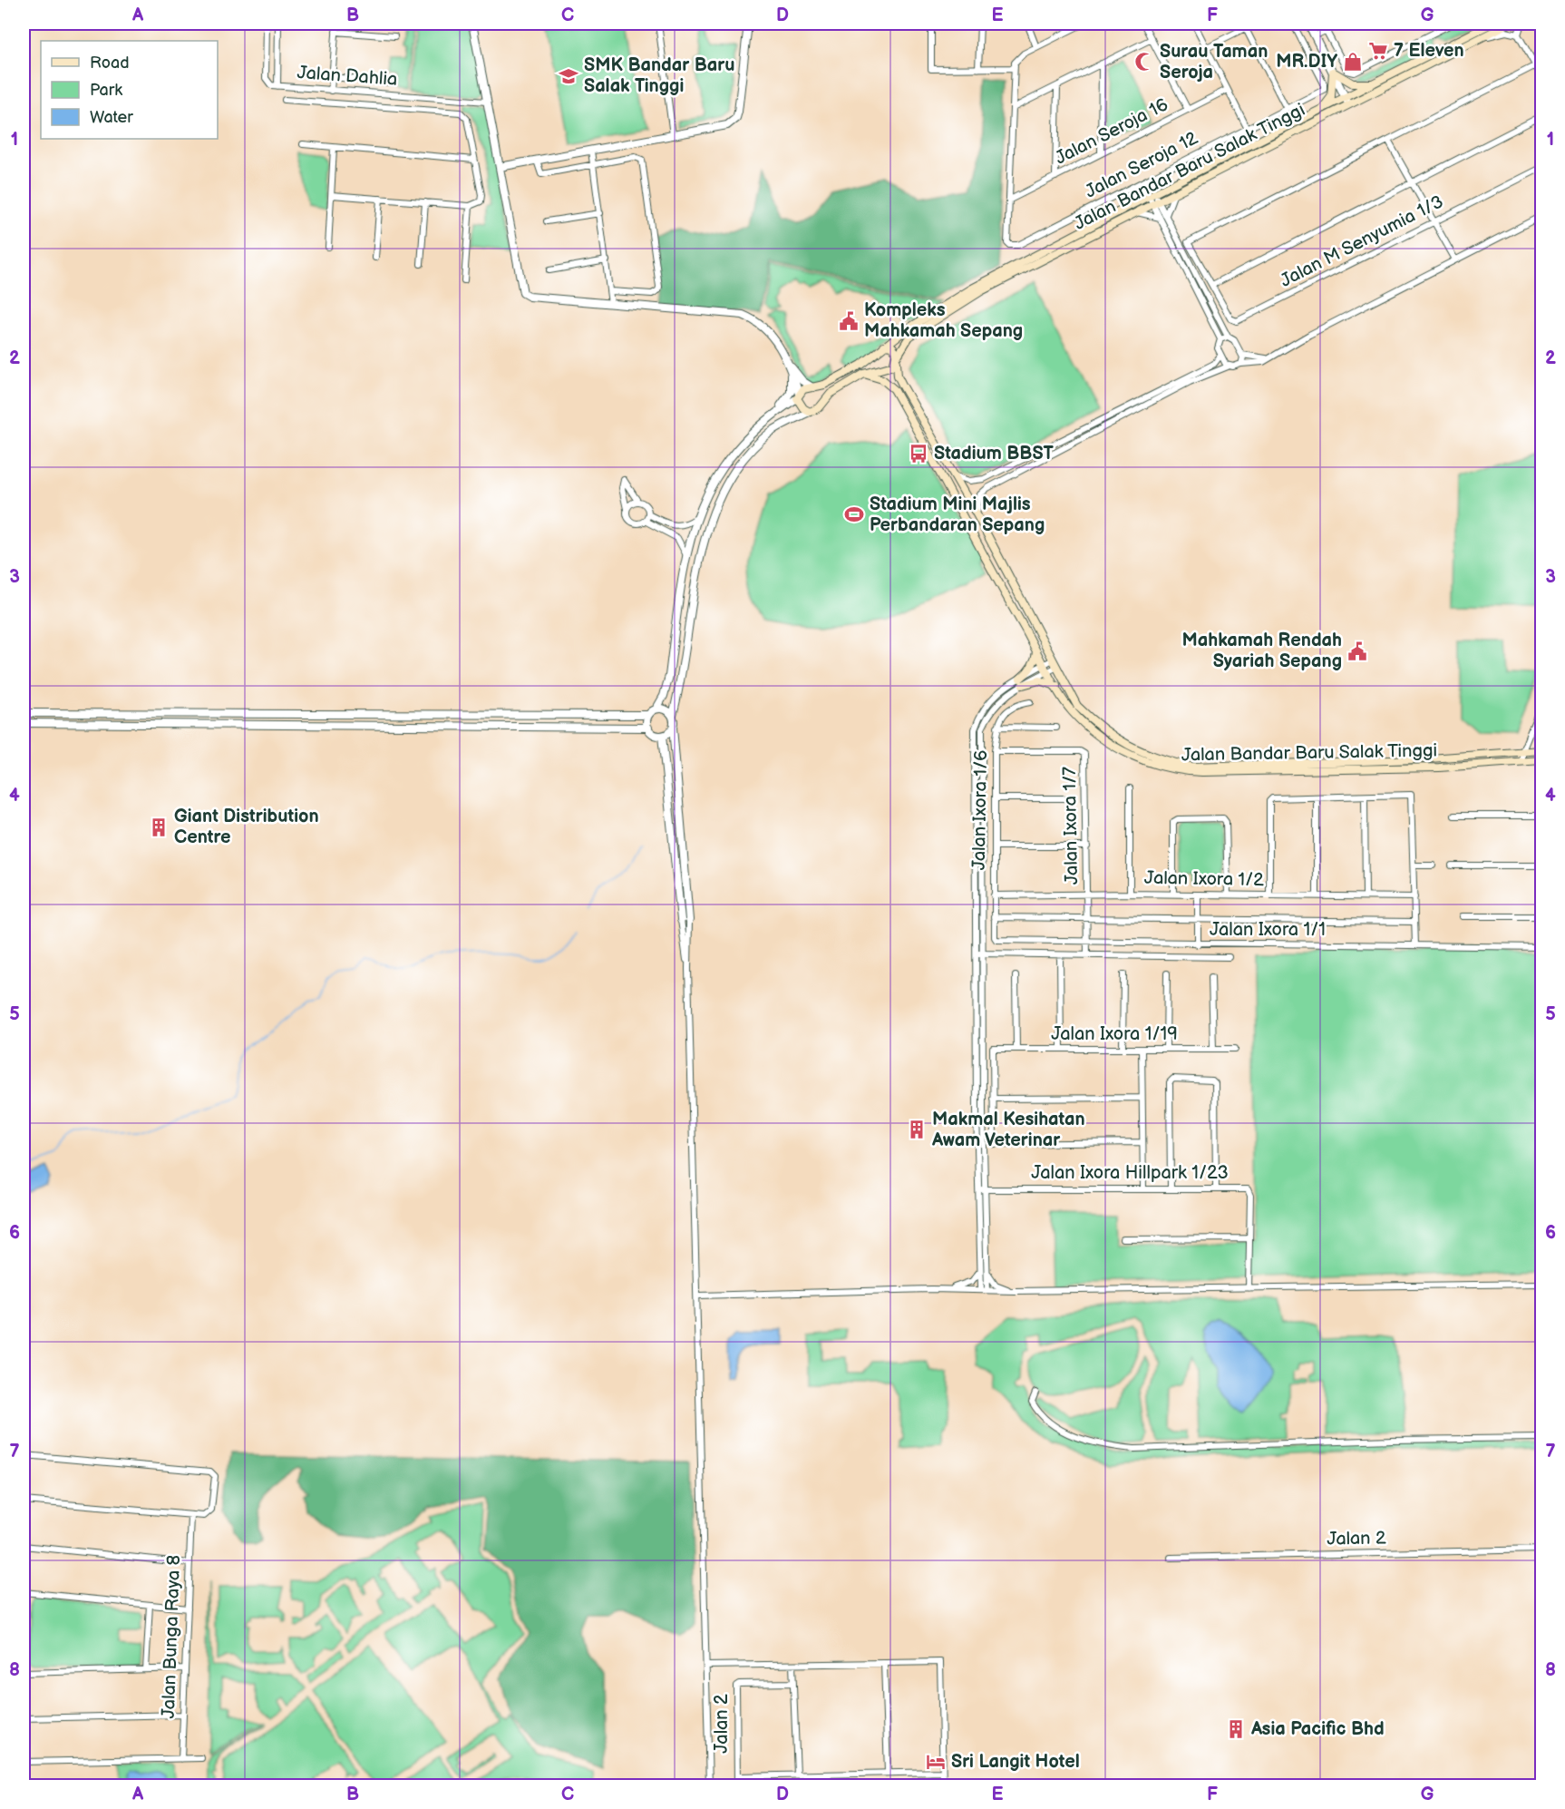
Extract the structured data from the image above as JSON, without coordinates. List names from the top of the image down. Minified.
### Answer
{"streets":{"main road":["Jalan Bandar Baru Salak Tinggi"],"street":["Jalan Dahlia","Jalan Seroja 16","Jalan Seroja 12","Jalan M Senyumia 1/3","Jalan Ixora 1/6","Jalan Ixora 1/7","Jalan Ixora 1/2","Jalan Ixora 1/1","Jalan Ixora 1/19","Jalan Ixora Hillpark 1/23","Jalan 2","Jalan Bunga Raya 8"]},"crossings":[["Jalan Seroja 16","Jalan Seroja 12"],["Jalan Ixora 1/6","Jalan Ixora 1/7"],["Jalan Ixora 1/6","Jalan Ixora 1/2"],["Jalan Ixora 1/6","Jalan Ixora 1/1"],["Jalan Ixora 1/7","Jalan Ixora 1/2"],["Jalan Ixora 1/7","Jalan Ixora 1/1"]],"places":{"supermarket":["7 Eleven"],"mosque":["Surau Taman Seroja"],"shop":["MR.DIY"],"school or university":["SMK Bandar Baru Salak Tinggi"],"public building":["Kompleks Mahkamah Sepang","Mahkamah Rendah Syariah Sepang"],"bus stop":["Stadium BBST"],"sports":["Stadium Mini Majlis Perbandaran Sepang"],"building":["Giant Distribution Centre","Makmal Kesihatan Awam Veterinar","Asia Pacific Bhd"],"hotel":["Sri Langit Hotel"]},"legend":["Road","Park","Water"],"grid":{"columns":["A","B","C","D","E","F","G"],"rows":["1","2","3","4","5","6","7","8"]}}
